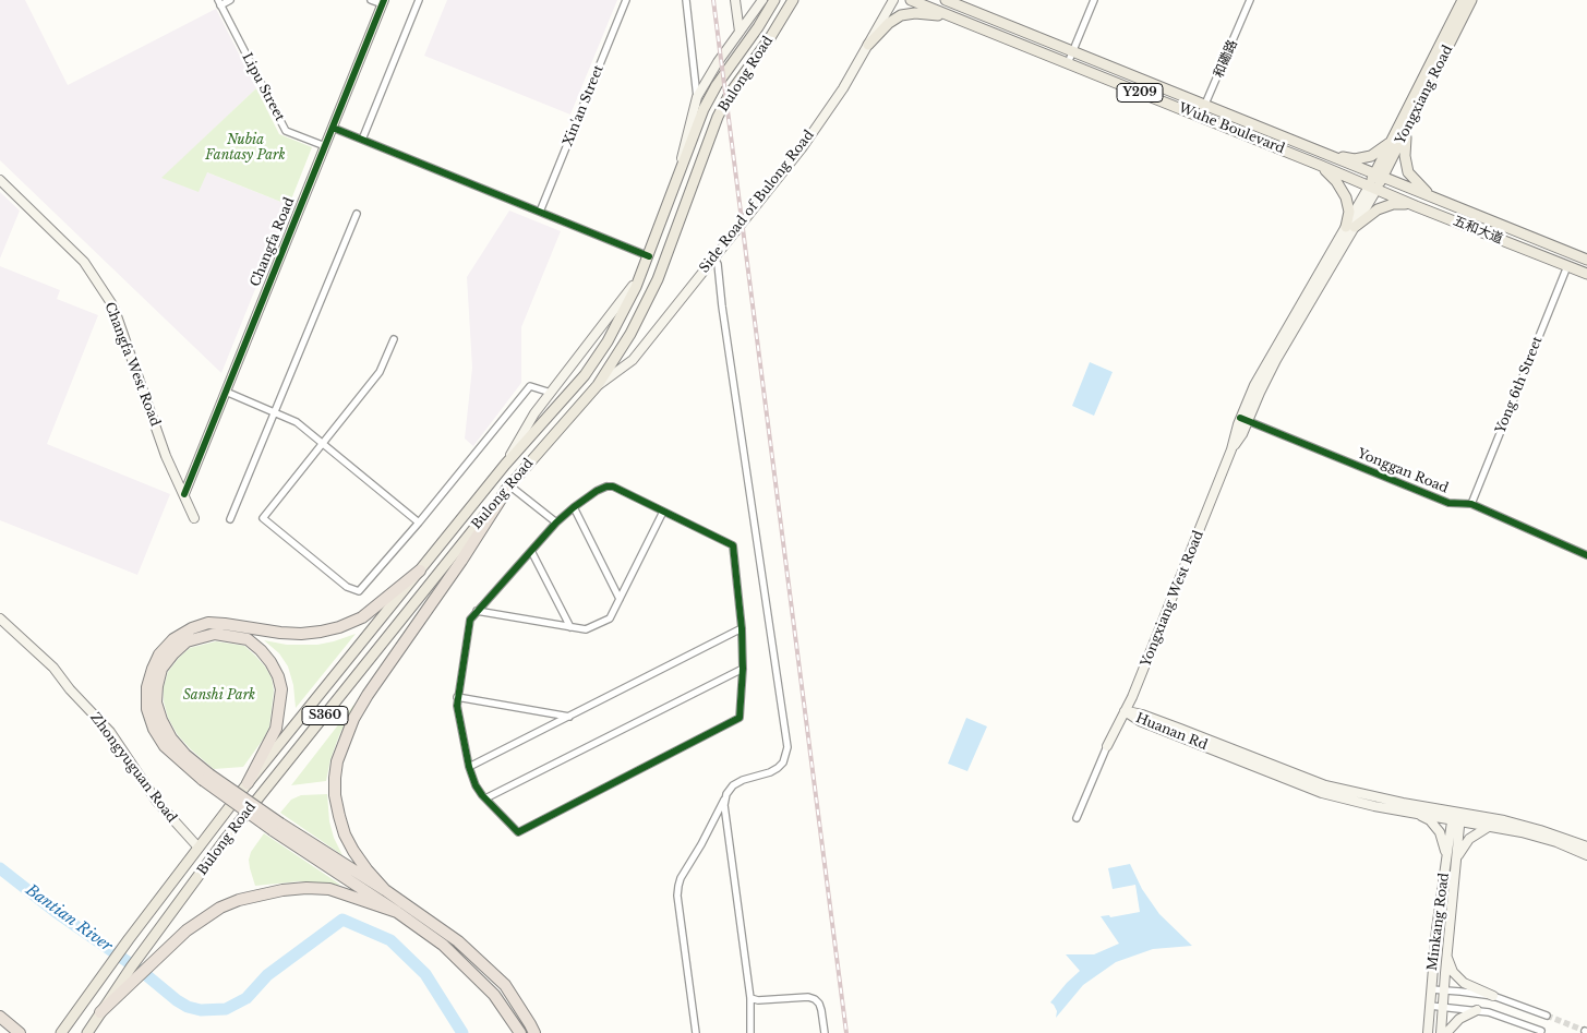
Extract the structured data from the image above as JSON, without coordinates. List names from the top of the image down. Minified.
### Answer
{"streets":{"main road":["Bulong Road","Y209","Yongxiang Road","Wuhe Boulevard","Side Road of Bulong Road","五和大道","Changfa Road","Changfa West Road","Yongxiang West Road","S360","Huanan Rd","Zhongyuguan Road","Minkang Road"],"street":["和磡路","Lipu Street","Xin'an Street","Yong 6th Street","Yonggan Road"]},"crossings":[["和磡路","Wuhe Boulevard"],["Bulong Road","Side Road of Bulong Road"],["Bulong Road","S360"],["Bulong Road","Zhongyuguan Road"],["Lipu Street","Changfa Road"],["Yongxiang Road","Wuhe Boulevard"],["Yongxiang Road","五和大道"],["Yongxiang Road","Yongxiang West Road"],["Wuhe Boulevard","五和大道"],["Wuhe Boulevard","Yongxiang West Road"],["五和大道","Yong 6th Street"],["五和大道","Yongxiang West Road"],["Changfa Road","Changfa West Road"],["Yong 6th Street","Yonggan Road"],["Yonggan Road","Yongxiang West Road"],["Yongxiang West Road","Huanan Rd"],["Huanan Rd","Minkang Road"]],"water":["Bantian River"],"parks":["Nubia Fantasy Park","Sanshi Park"]}
